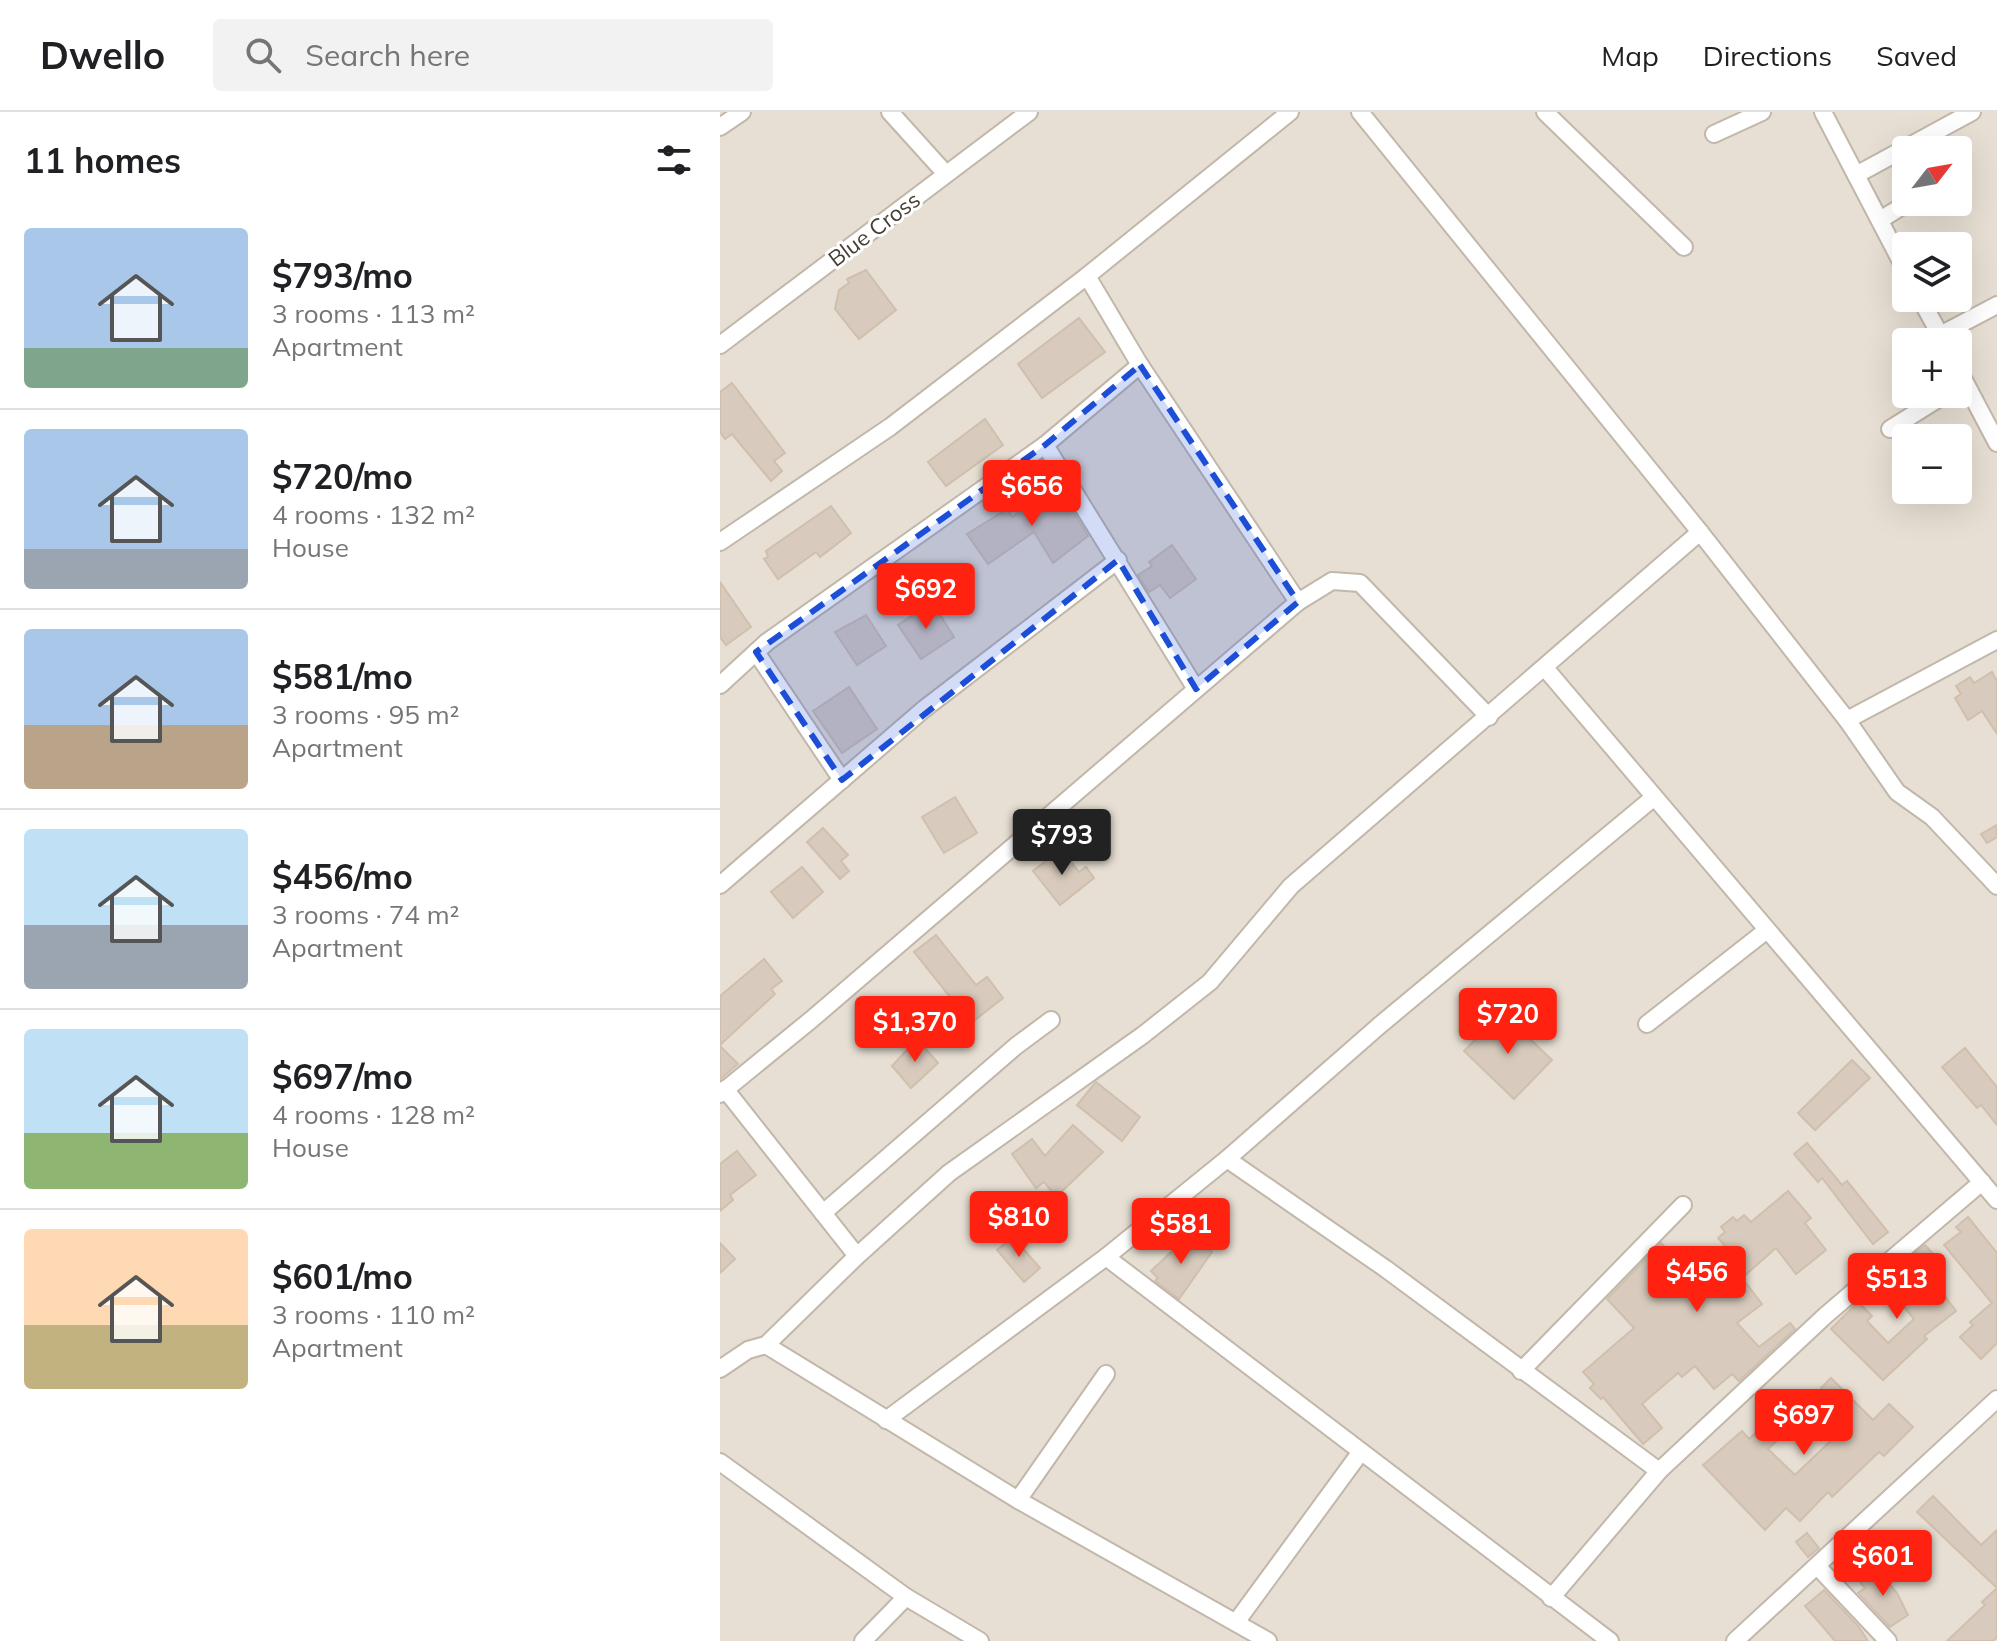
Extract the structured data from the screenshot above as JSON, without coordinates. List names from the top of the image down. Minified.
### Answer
{"streets":{"street":["Blue Cross"]},"north":"top right","page":{"header":"Dwello","search":"Search here","nav":["Map","Directions","Saved"],"heading":"11 homes","map_buttons":["+","−"],"list":[{"name":"$793/mo","note":"3 rooms · 113 m² · Apartment"},{"name":"$720/mo","note":"4 rooms · 132 m² · House"},{"name":"$581/mo","note":"3 rooms · 95 m² · Apartment"},{"name":"$456/mo","note":"3 rooms · 74 m² · Apartment"},{"name":"$697/mo","note":"4 rooms · 128 m² · House"},{"name":"$601/mo","note":"3 rooms · 110 m² · Apartment"}],"price":["$656","$692","$793","$720","$1,370","$810","$581","$456","$513","$697","$601"]}}
